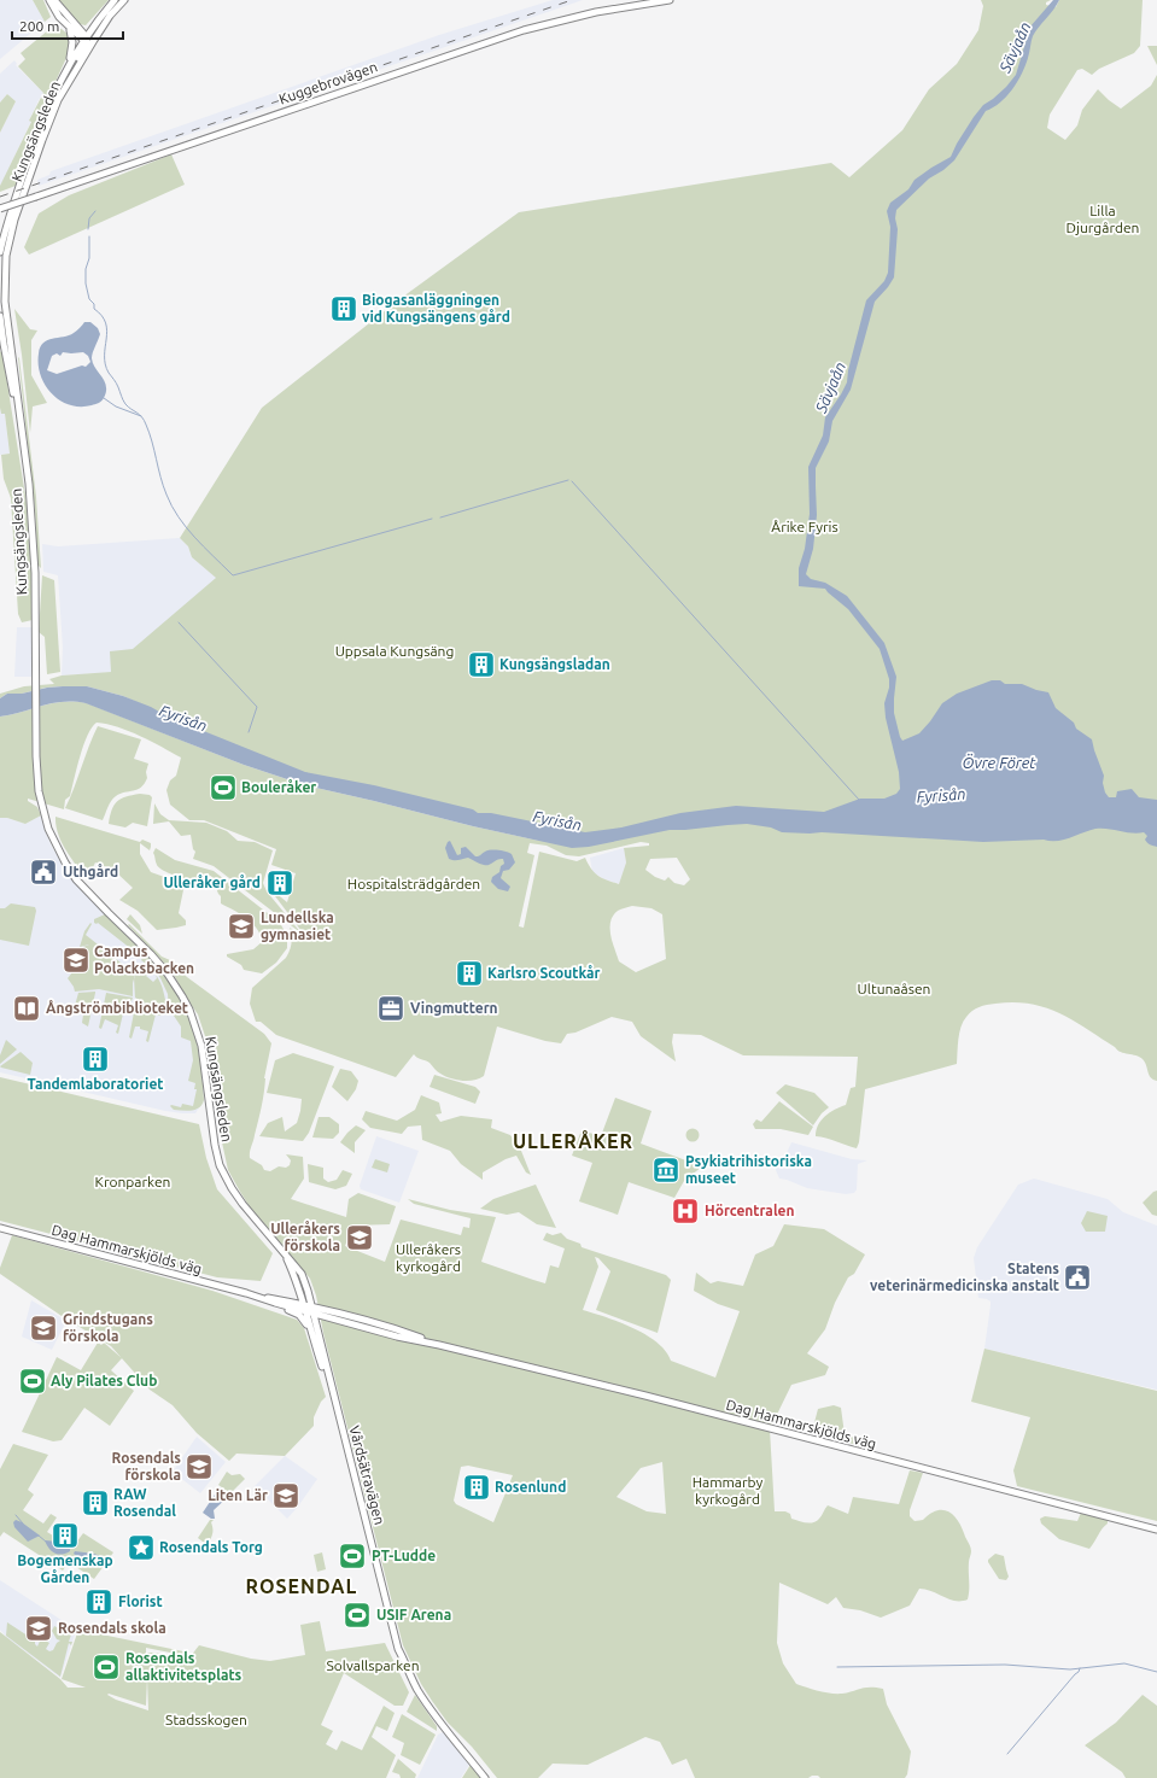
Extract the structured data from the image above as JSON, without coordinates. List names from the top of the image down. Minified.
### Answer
{"streets":{"main road":["Kuggebrovägen","Kungsängsleden","Dag Hammarskjölds väg","Vårdsätravägen"]},"crossings":[["Kungsängsleden","Dag Hammarskjölds väg"],["Kungsängsleden","Vårdsätravägen"],["Dag Hammarskjölds väg","Vårdsätravägen"]],"districts":["ULLERÅKER","ROSENDAL"],"water":["Sävjaån","Fyrisån","Övre Föret"],"parks":["Lilla Djurgården","Årike Fyris","Uppsala Kungsäng","Hospitalsträdgården","Ultunaåsen","Kronparken","Ulleråkers kyrkogård","Hammarby kyrkogård","Solvallsparken","Stadsskogen"],"places":{"building":["Biogasanläggningen vid Kungsängens gård","Kungsängsladan","Ulleråker gård","Karlsro Scoutkår","Tandemlaboratoriet","Rosenlund","RAW Rosendal","Bogemenskap Gården","Florist"],"sports":["Bouleråker","Aly Pilates Club","PT-Ludde","USIF Arena","Rosendals allaktivitetsplats"],"public building":["Uthgård","Statens veterinärmedicinska anstalt"],"school or university":["Lundellska gymnasiet","Campus Polacksbacken","Ulleråkers förskola","Grindstugans förskola","Rosendals förskola","Liten Lär","Rosendals skola"],"library":["Ångströmbiblioteket"],"office":["Vingmuttern"],"museum":["Psykiatrihistoriska museet"],"hospital":["Hörcentralen"],"place":["Rosendals Torg"]},"scale_bar":"200 m"}
